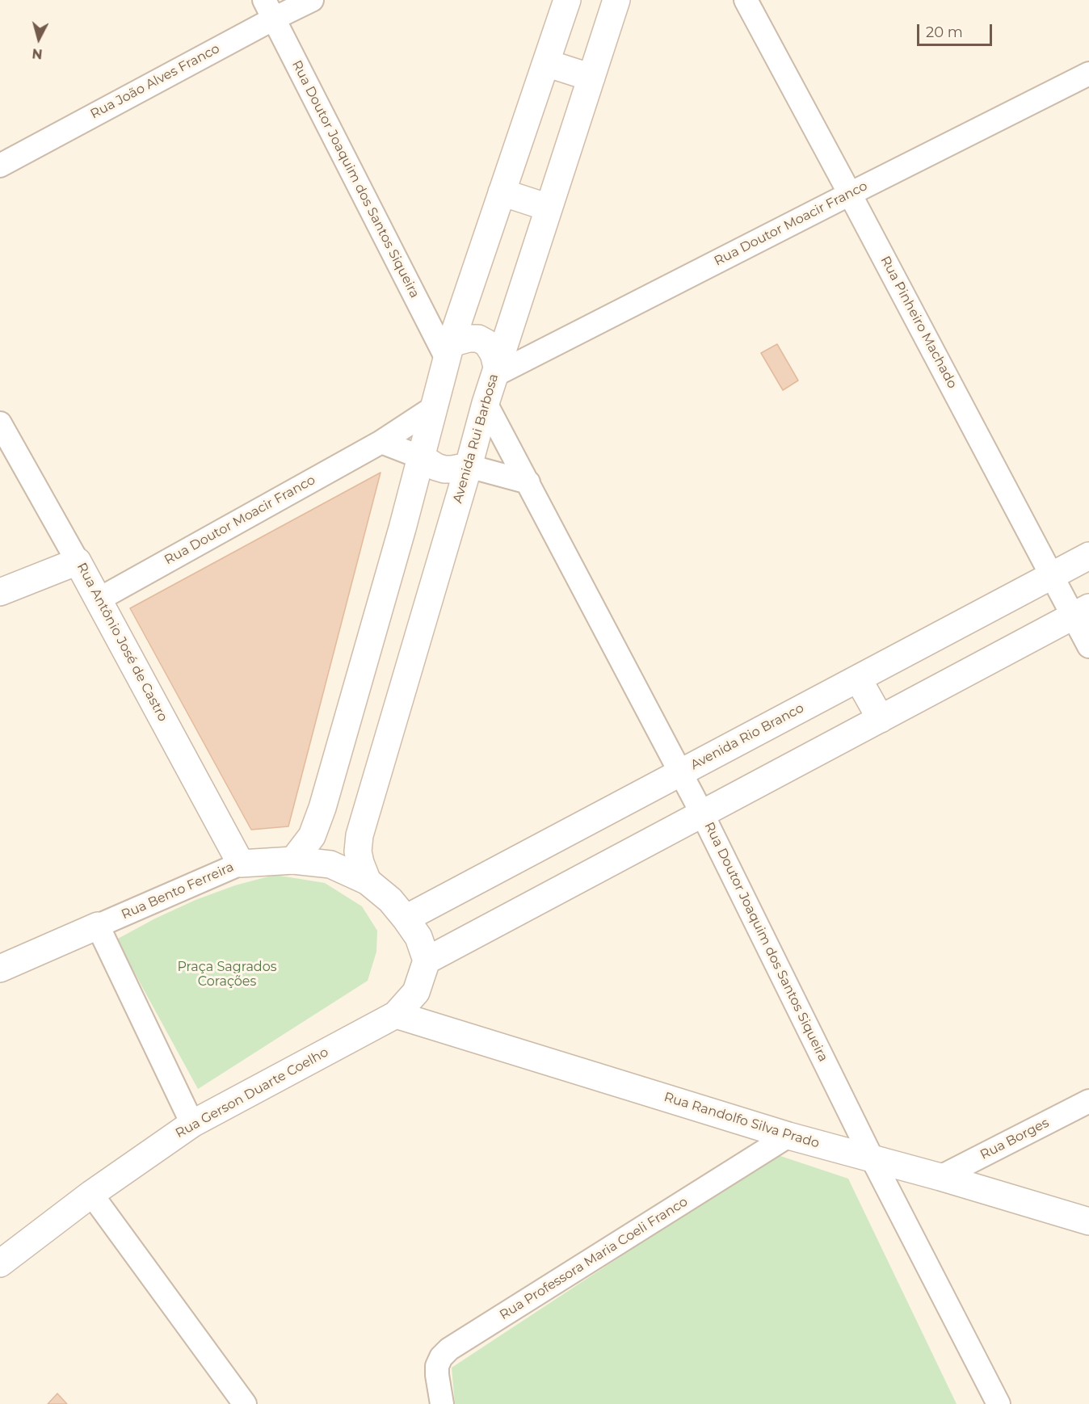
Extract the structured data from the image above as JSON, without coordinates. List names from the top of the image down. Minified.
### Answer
{"streets":{"street":["Rua João Alves Franco","Rua Doutor Joaquim dos Santos Siqueira","Rua Doutor Moacir Franco","Rua Pinheiro Machado","Avenida Rui Barbosa","Rua Antônio José de Castro","Avenida Rio Branco","Rua Bento Ferreira","Rua Gerson Duarte Coelho","Rua Randolfo Silva Prado","Rua Borges","Rua Professora Maria Coeli Franco"]},"crossings":[["Rua João Alves Franco","Rua Doutor Joaquim dos Santos Siqueira"],["Rua Doutor Joaquim dos Santos Siqueira","Avenida Rui Barbosa"],["Rua Doutor Joaquim dos Santos Siqueira","Avenida Rio Branco"],["Rua Doutor Joaquim dos Santos Siqueira","Rua Randolfo Silva Prado"],["Rua Doutor Moacir Franco","Rua Pinheiro Machado"],["Rua Doutor Moacir Franco","Avenida Rui Barbosa"],["Rua Doutor Moacir Franco","Rua Antônio José de Castro"],["Rua Pinheiro Machado","Avenida Rio Branco"],["Avenida Rui Barbosa","Rua Bento Ferreira"],["Rua Antônio José de Castro","Rua Bento Ferreira"],["Avenida Rio Branco","Rua Bento Ferreira"],["Rua Gerson Duarte Coelho","Rua Randolfo Silva Prado"],["Rua Randolfo Silva Prado","Rua Borges"],["Rua Randolfo Silva Prado","Rua Professora Maria Coeli Franco"]],"parks":["Praça Sagrados Corações"],"scale_bar":"20 m","north":"bottom"}
